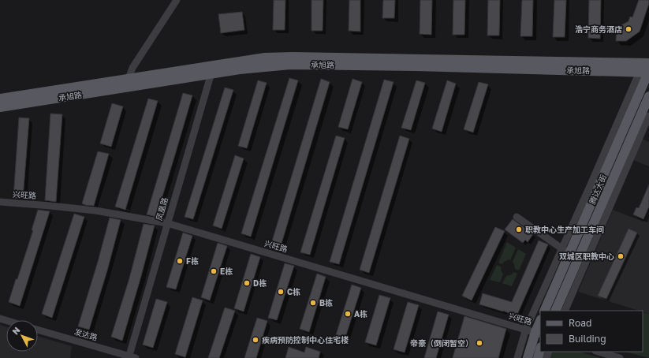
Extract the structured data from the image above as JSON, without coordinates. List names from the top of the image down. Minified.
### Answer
{"streets":{"main road":["承旭路","腾达大街"],"street":["兴旺路","凤凰路","发达路"]},"crossings":[["承旭路","腾达大街"],["承旭路","凤凰路"],["兴旺路","凤凰路"],["凤凰路","发达路"]],"places":["浩宁商务酒店","职教中心生产加工车间","双城区职教中心","F栋","E栋","D栋","C栋","B栋","A栋","疾病预防控制中心住宅楼","帝豪（倒闭暂空）"],"legend":["Road","Building"],"north":"top left"}
